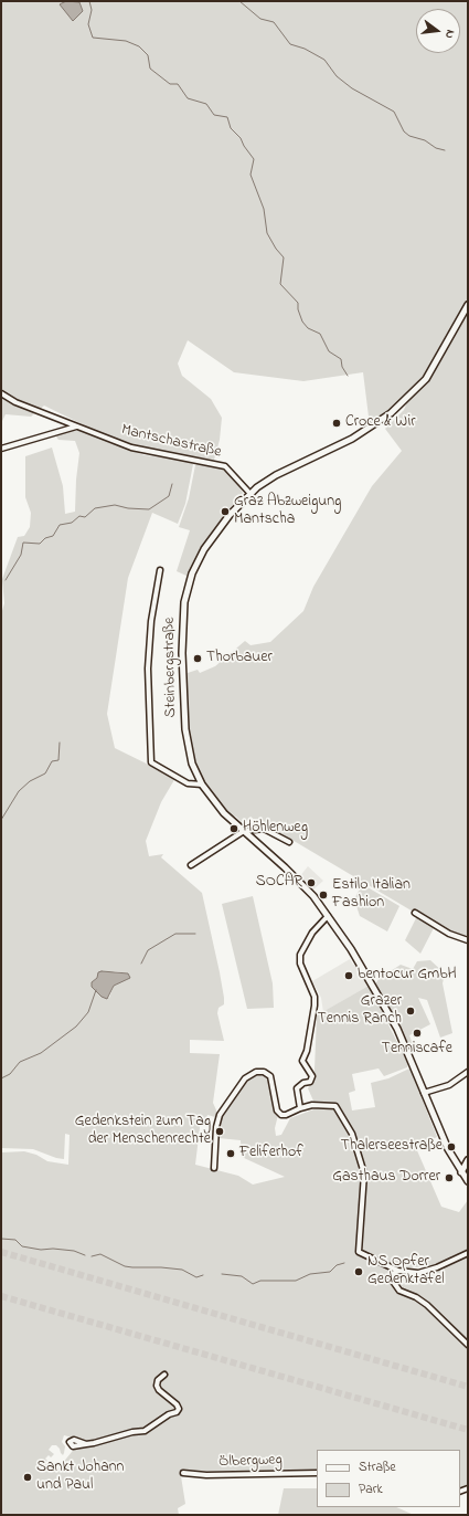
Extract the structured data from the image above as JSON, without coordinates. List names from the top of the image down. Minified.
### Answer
{"streets":{"main road":["Steinbergstraße"],"street":["Mantschastraße","Ölbergweg"]},"crossings":[["Mantschastraße","Steinbergstraße"]],"places":["Croce & Wir","Graz Abzweigung Mantscha","Thorbauer","Höhlenweg","SOCAR","Estilo Italian Fashion","bentocur GmbH","Grazer Tennis Ranch","Tenniscafe","Gedenkstein zum Tag der Menschenrechte","Thalerseestraße","Feliferhof","Gasthaus Dorrer","NS Opfer Gedenktafel","Sankt Johann und Paul"],"legend":["Straße","Park"],"north":"right"}
